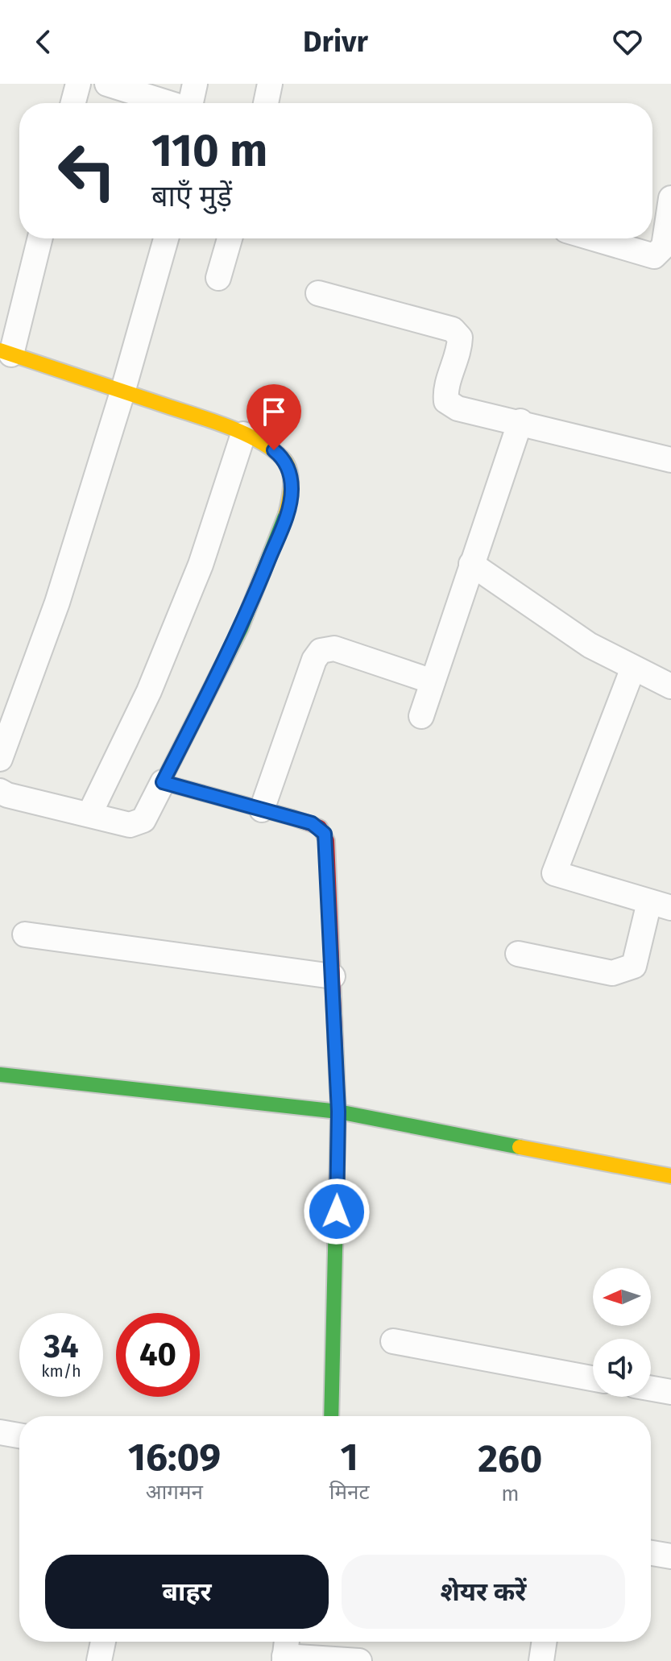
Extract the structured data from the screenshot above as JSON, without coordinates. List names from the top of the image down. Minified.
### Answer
{"north":"left","page":{"header":"Drivr","turn":["110 m","बाएँ मुड़ें"],"speed":"34 km/h","limit":"40","eta":["16:09","आगमन","1","मिनट","260","m"],"buttons":["बाहर","शेयर करें"]}}
